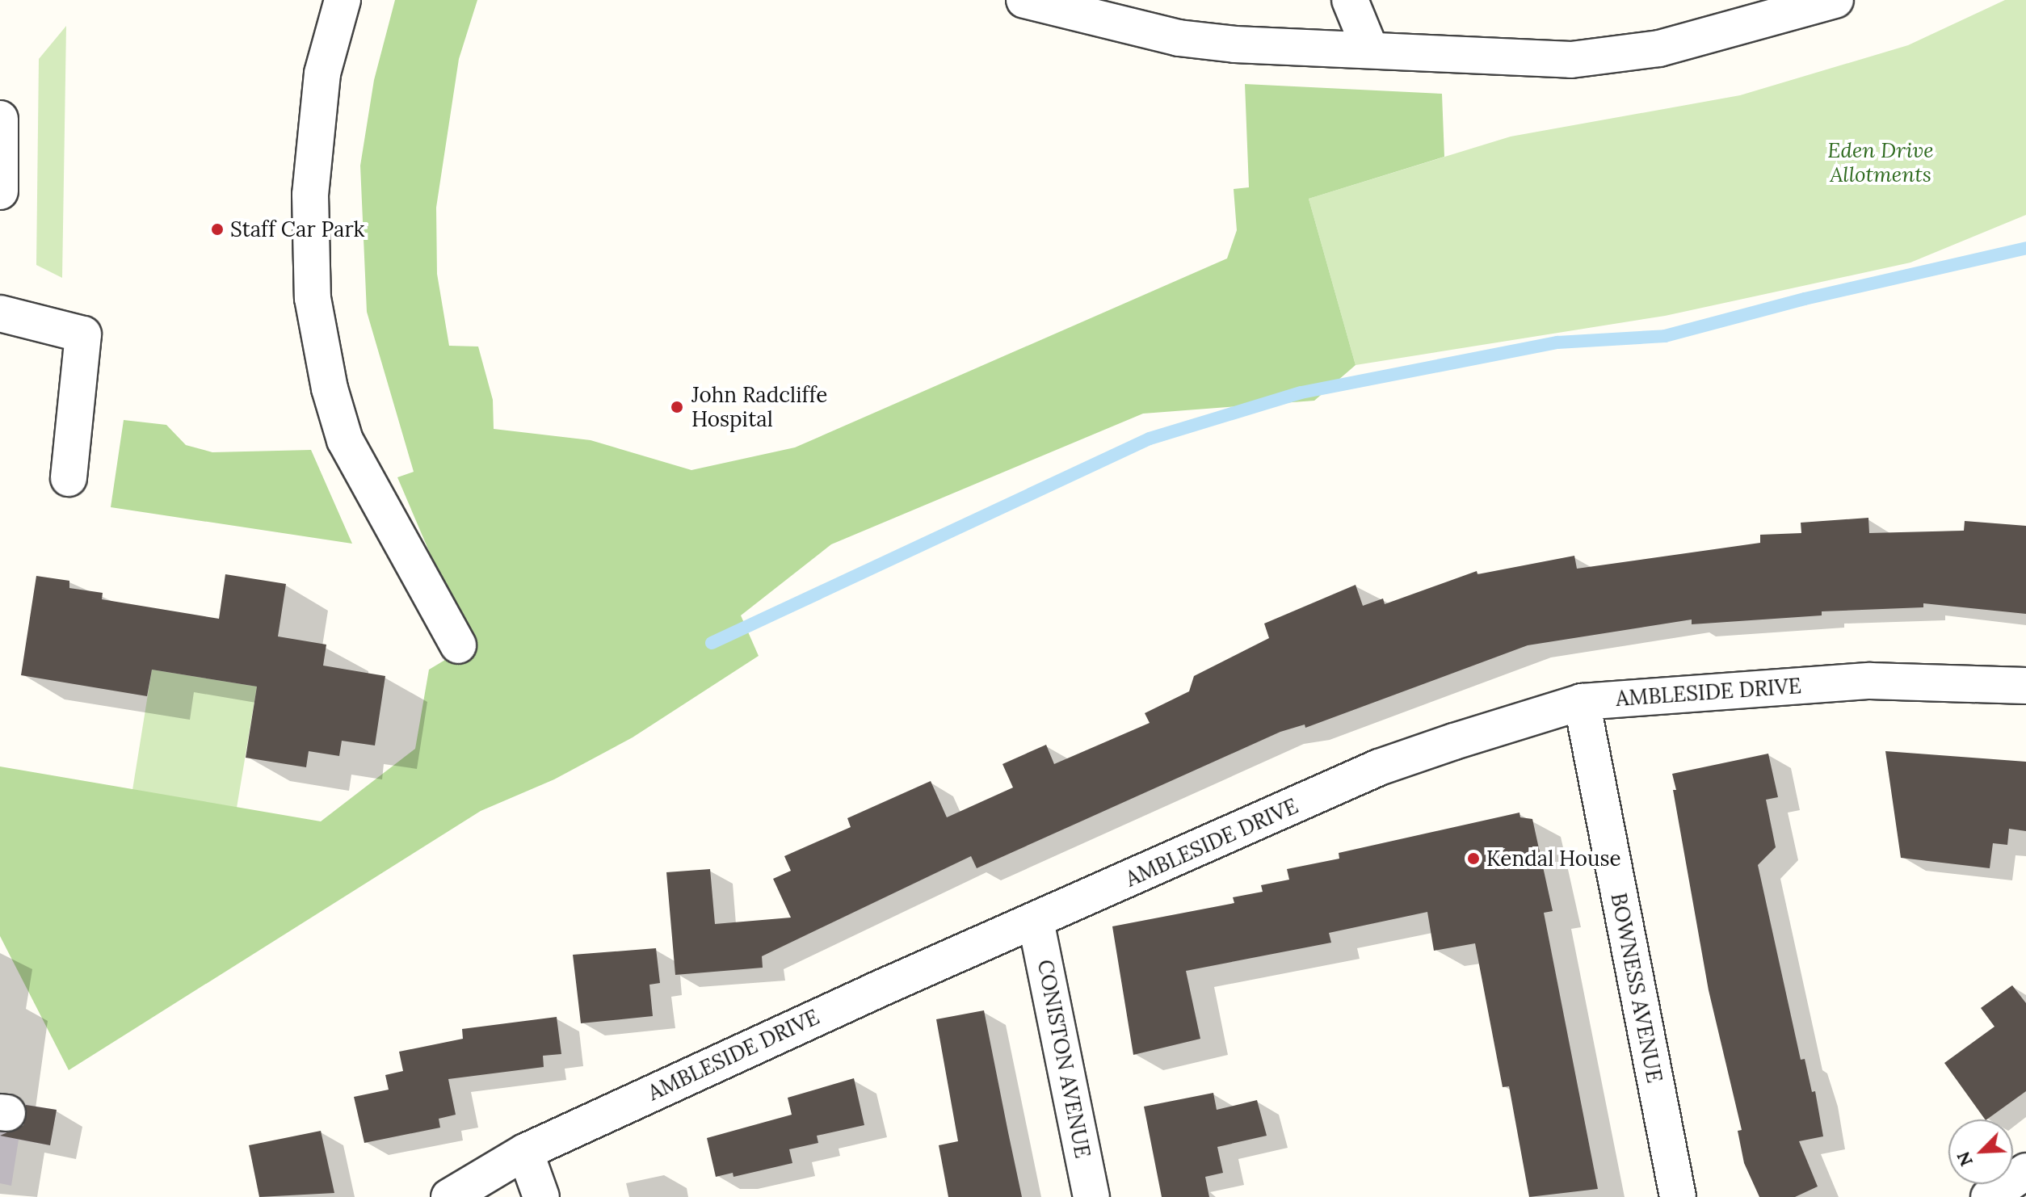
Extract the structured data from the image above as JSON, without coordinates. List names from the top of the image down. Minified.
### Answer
{"streets":{"street":["AMBLESIDE DRIVE","BOWNESS AVENUE","CONISTON AVENUE"]},"crossings":[["AMBLESIDE DRIVE","BOWNESS AVENUE"],["AMBLESIDE DRIVE","CONISTON AVENUE"]],"parks":["Eden Drive Allotments"],"places":["Staff Car Park","John Radcliffe Hospital","Kendal House"],"north":"bottom left"}
